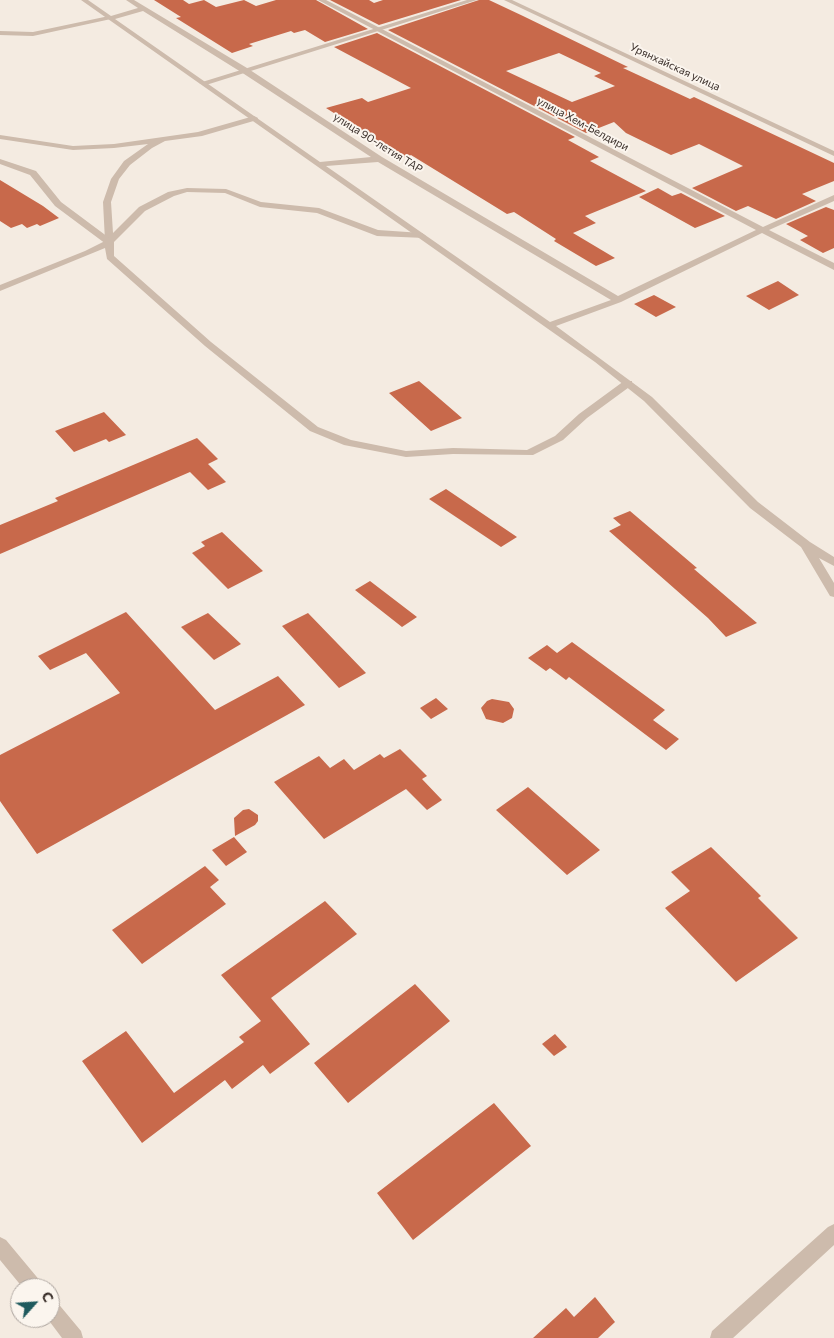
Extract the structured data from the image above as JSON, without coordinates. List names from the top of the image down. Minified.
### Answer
{"streets":{"street":["Урянхайская улица","улица Хем-Белдири","улица 90-летия ТАР"]},"north":"top right"}
